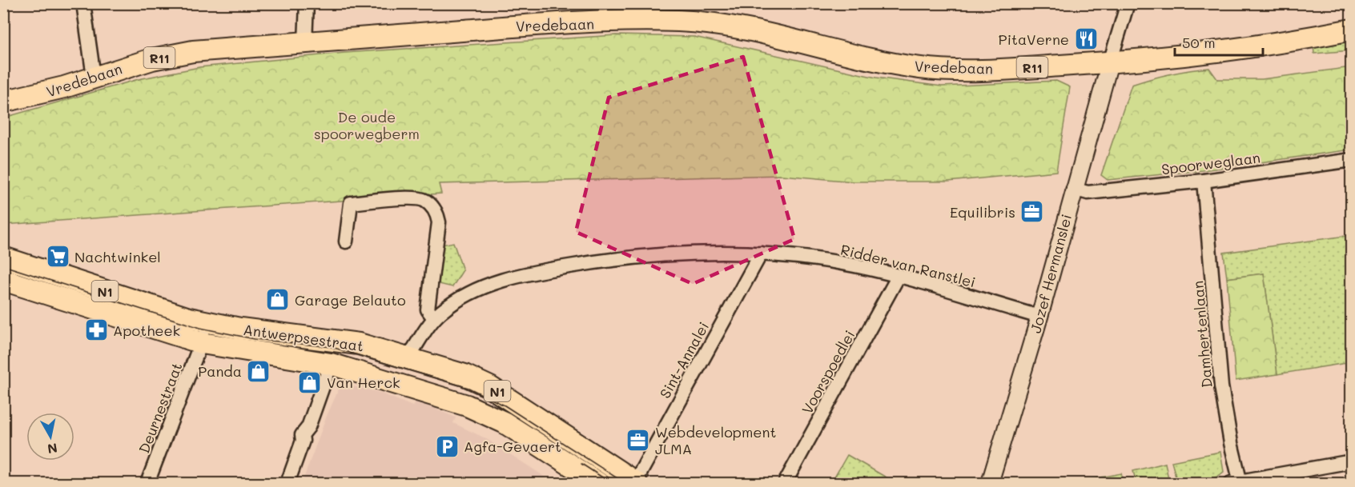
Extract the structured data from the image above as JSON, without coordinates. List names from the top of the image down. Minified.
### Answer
{"streets":{"main road":["Vredebaan","R11","N1","Antwerpsestraat"],"street":["Spoorweglaan","Ridder van Ranstlei","Jozef Hermanslei","Damhertenlaan","Sint-Annalei","Voorspoedlei","Deurnestraat"]},"crossings":[["Vredebaan","R11"],["Vredebaan","Jozef Hermanslei"],["R11","Jozef Hermanslei"],["Spoorweglaan","Jozef Hermanslei"],["Spoorweglaan","Damhertenlaan"],["Ridder van Ranstlei","Jozef Hermanslei"],["Ridder van Ranstlei","Antwerpsestraat"],["Ridder van Ranstlei","Sint-Annalei"],["Ridder van Ranstlei","Voorspoedlei"],["Antwerpsestraat","Sint-Annalei"],["Antwerpsestraat","Deurnestraat"]],"parks":["De oude spoorwegberm"],"places":{"restaurant":["PitaVerne"],"office":["Equilibris","Webdevelopment JLMA"],"supermarket":["Nachtwinkel"],"shop":["Garage Belauto","Panda","Van Herck"],"pharmacy":["Apotheek"],"parking":["Agfa-Gevaert"]},"scale_bar":"50 m","north":"bottom"}
